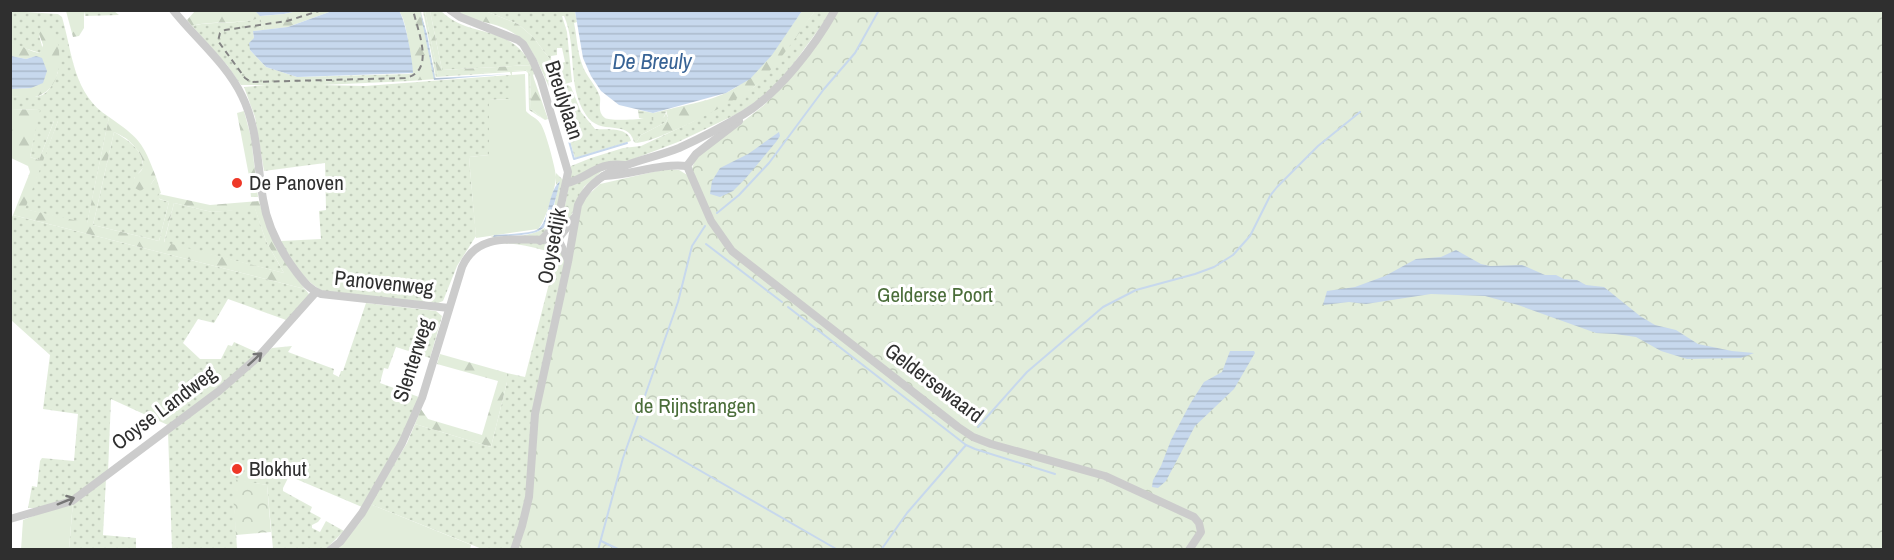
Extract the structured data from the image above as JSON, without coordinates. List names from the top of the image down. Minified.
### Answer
{"streets":{"street":["Breulylaan","Ooysedijk","Panovenweg","Slenterweg","Geldersewaard","Ooyse Landweg"]},"crossings":[["Breulylaan","Slenterweg"],["Panovenweg","Slenterweg"],["Panovenweg","Ooyse Landweg"]],"one_way":["Ooyse Landweg"],"water":["De Breuly"],"parks":["Gelderse Poort","de Rijnstrangen"],"places":["De Panoven","Blokhut"]}
